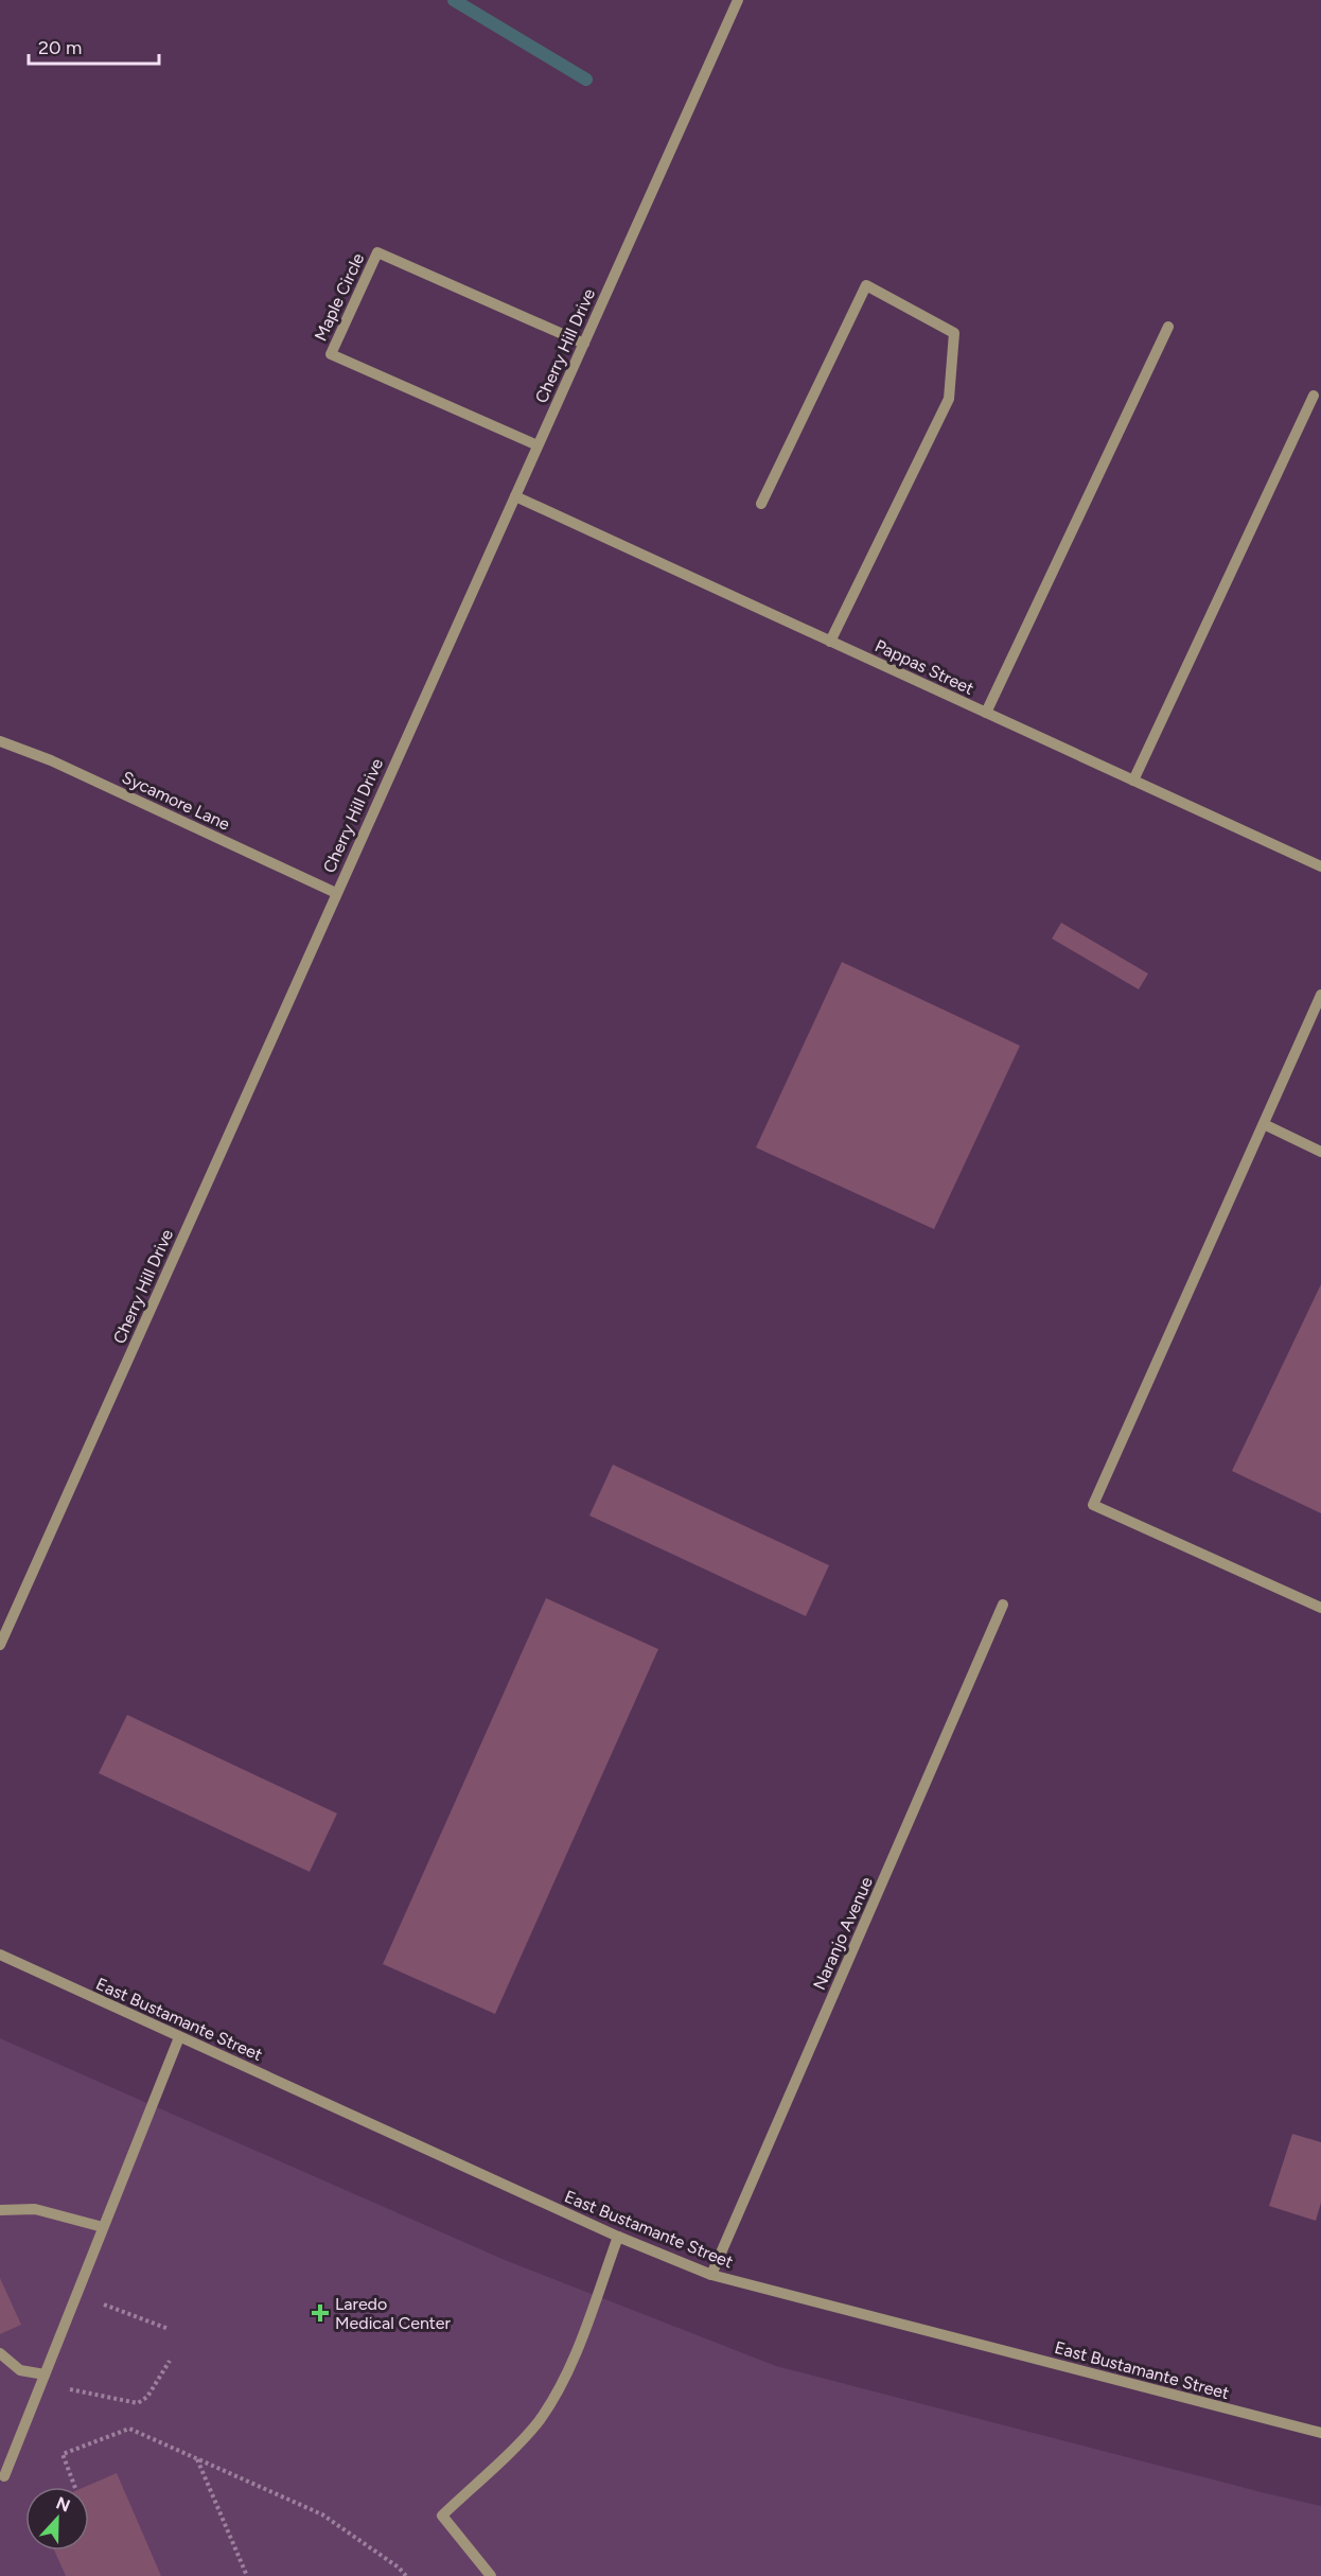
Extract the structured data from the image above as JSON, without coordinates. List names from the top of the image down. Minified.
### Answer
{"streets":{"street":["Maple Circle","Cherry Hill Drive","Pappas Street","Sycamore Lane","Naranjo Avenue","East Bustamante Street"]},"crossings":[["Maple Circle","Cherry Hill Drive"],["Cherry Hill Drive","Pappas Street"],["Cherry Hill Drive","Sycamore Lane"],["Naranjo Avenue","East Bustamante Street"]],"places":{"health":["Laredo Medical Center"]},"scale_bar":"20 m","north":"top"}
